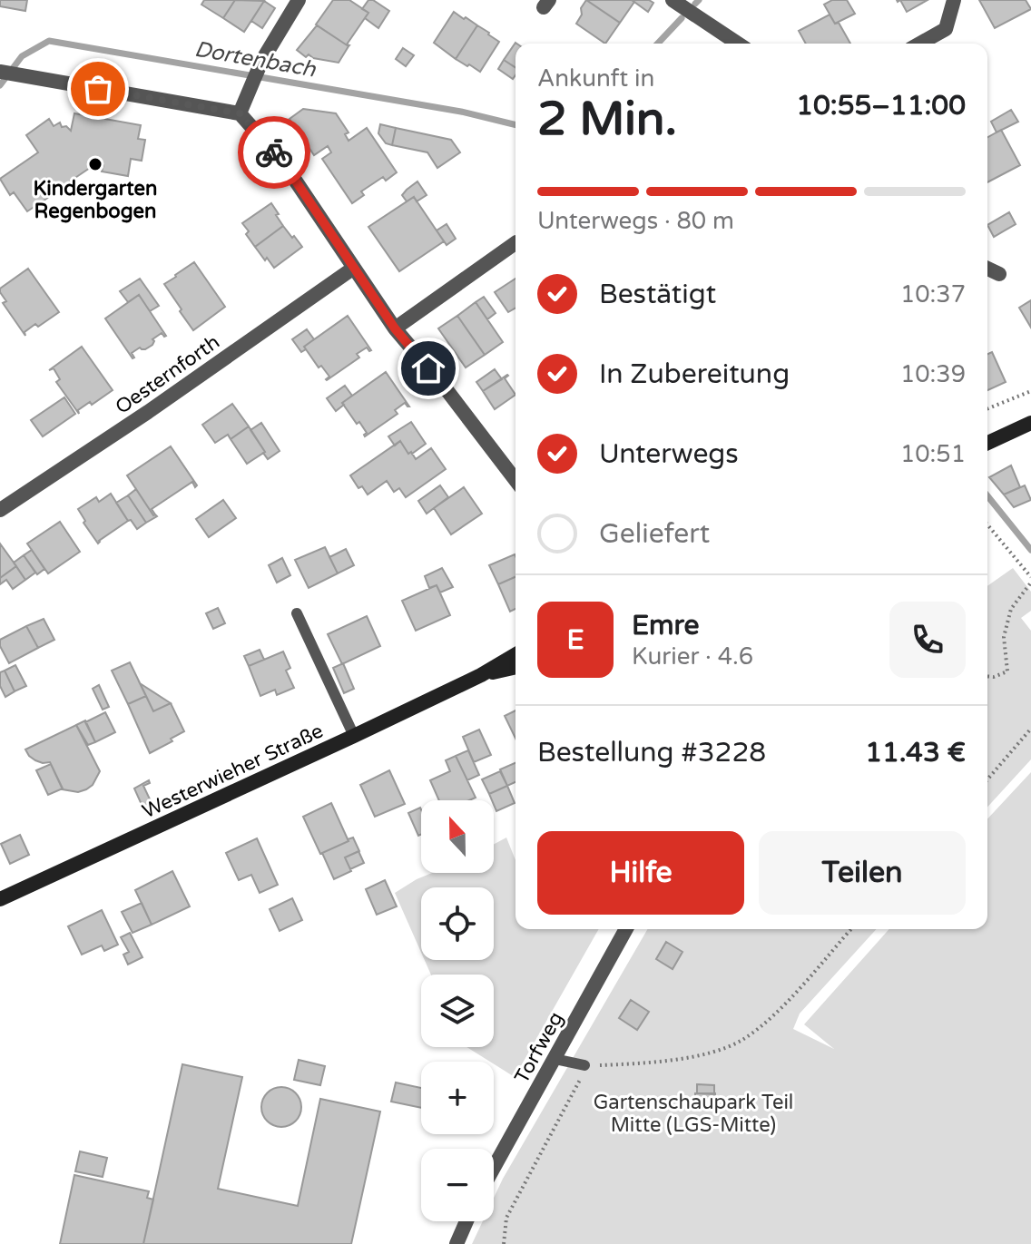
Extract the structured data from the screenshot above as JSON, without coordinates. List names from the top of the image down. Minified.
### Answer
{"streets":{"main road":["Westerwieher Straße"],"street":["Oesternforth","Torfweg"]},"water":["Dortenbach"],"parks":["Gartenschaupark Teil Mitte (LGS-Mitte)"],"places":["Kindergarten Regenbogen"],"north":"top","page":{"heading":["2 Min.","Ankunft in","10:55–11:00"],"panel":["Emre","Kurier · 4.6","Bestellung #3228","11.43 €"],"bar":"Unterwegs · 80 m","list":[["Bestätigt","10:37"],["In Zubereitung","10:39"],["Unterwegs","10:51"],"Geliefert"],"round":"E","map_buttons":["+","−"],"buttons":["Hilfe","Teilen"]}}
